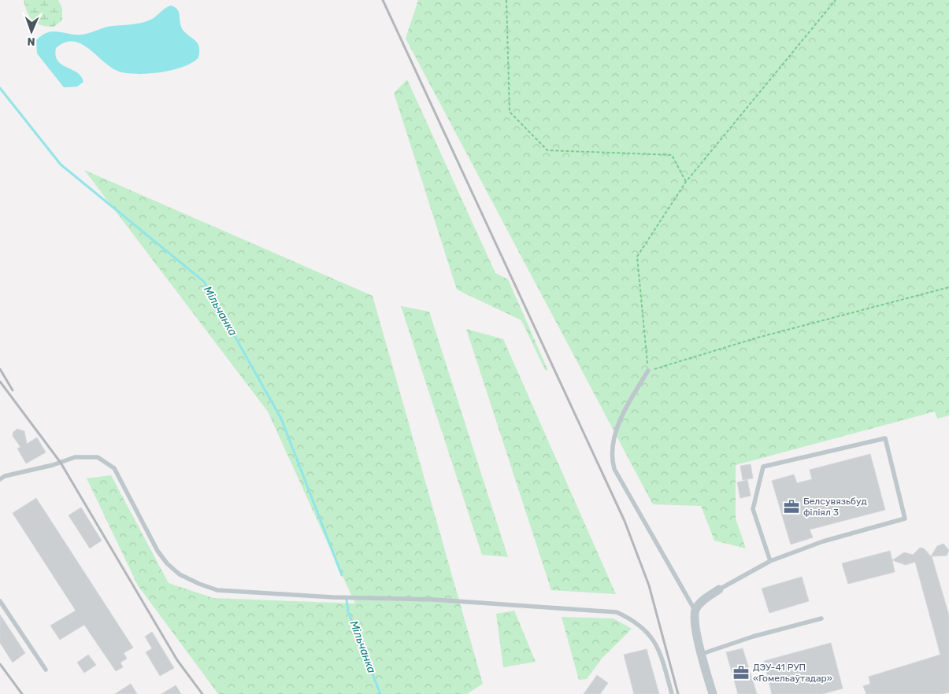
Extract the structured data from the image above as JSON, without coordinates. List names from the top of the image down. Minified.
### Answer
{"water":["Мільчанка"],"places":{"office":["Белсувязьбуд філіял 3","ДЭУ-41 РУП «Гомельаўтадар»"]},"north":"bottom"}
